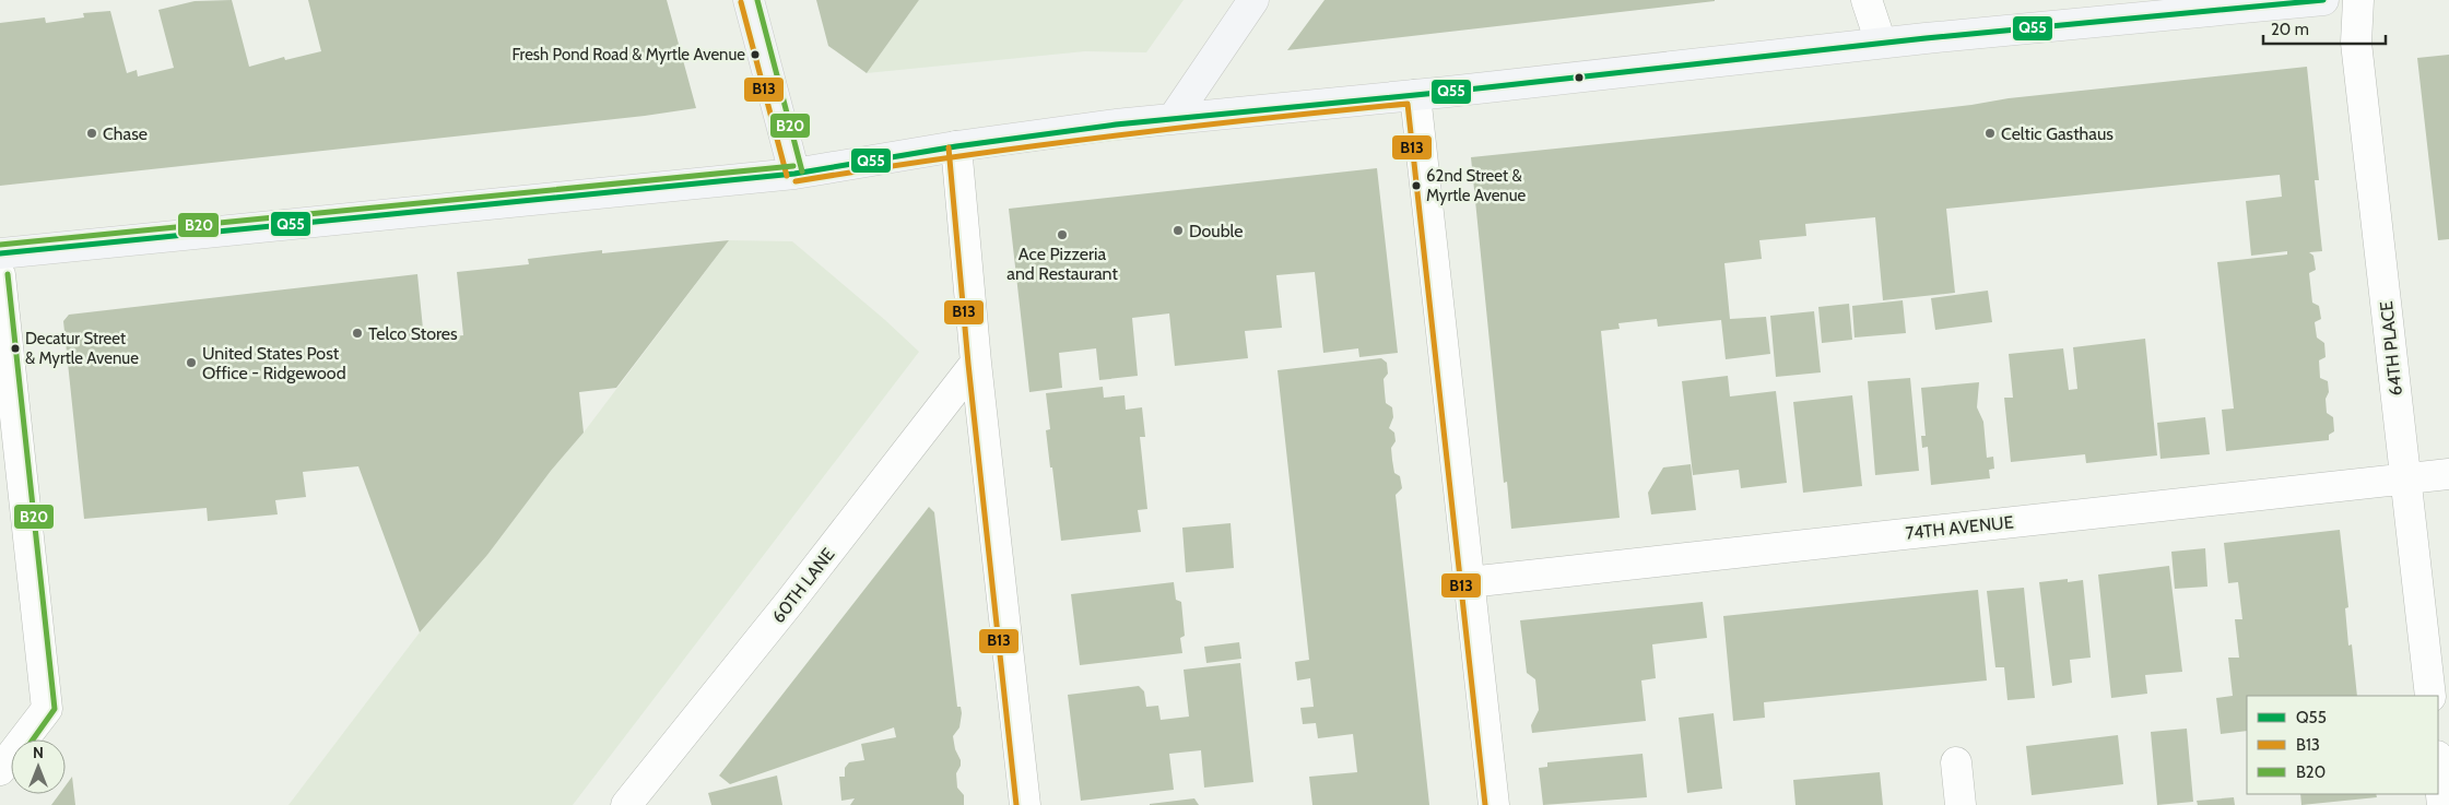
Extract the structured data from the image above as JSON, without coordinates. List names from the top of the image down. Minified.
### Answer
{"streets":{"street":["64TH PLACE","74TH AVENUE","60TH LANE"]},"crossings":[["64TH PLACE","74TH AVENUE"]],"places":["Fresh Pond Road & Myrtle Avenue","Chase","Celtic Gasthaus","62nd Street & Myrtle Avenue","Double","Ace Pizzeria and Restaurant","Telco Stores","Decatur Street & Myrtle Avenue","United States Post Office - Ridgewood"],"lines":["transit line Q55","transit line B20","transit line B13"],"legend":["Q55","B13","B20"],"scale_bar":"20 m","north":"top"}
